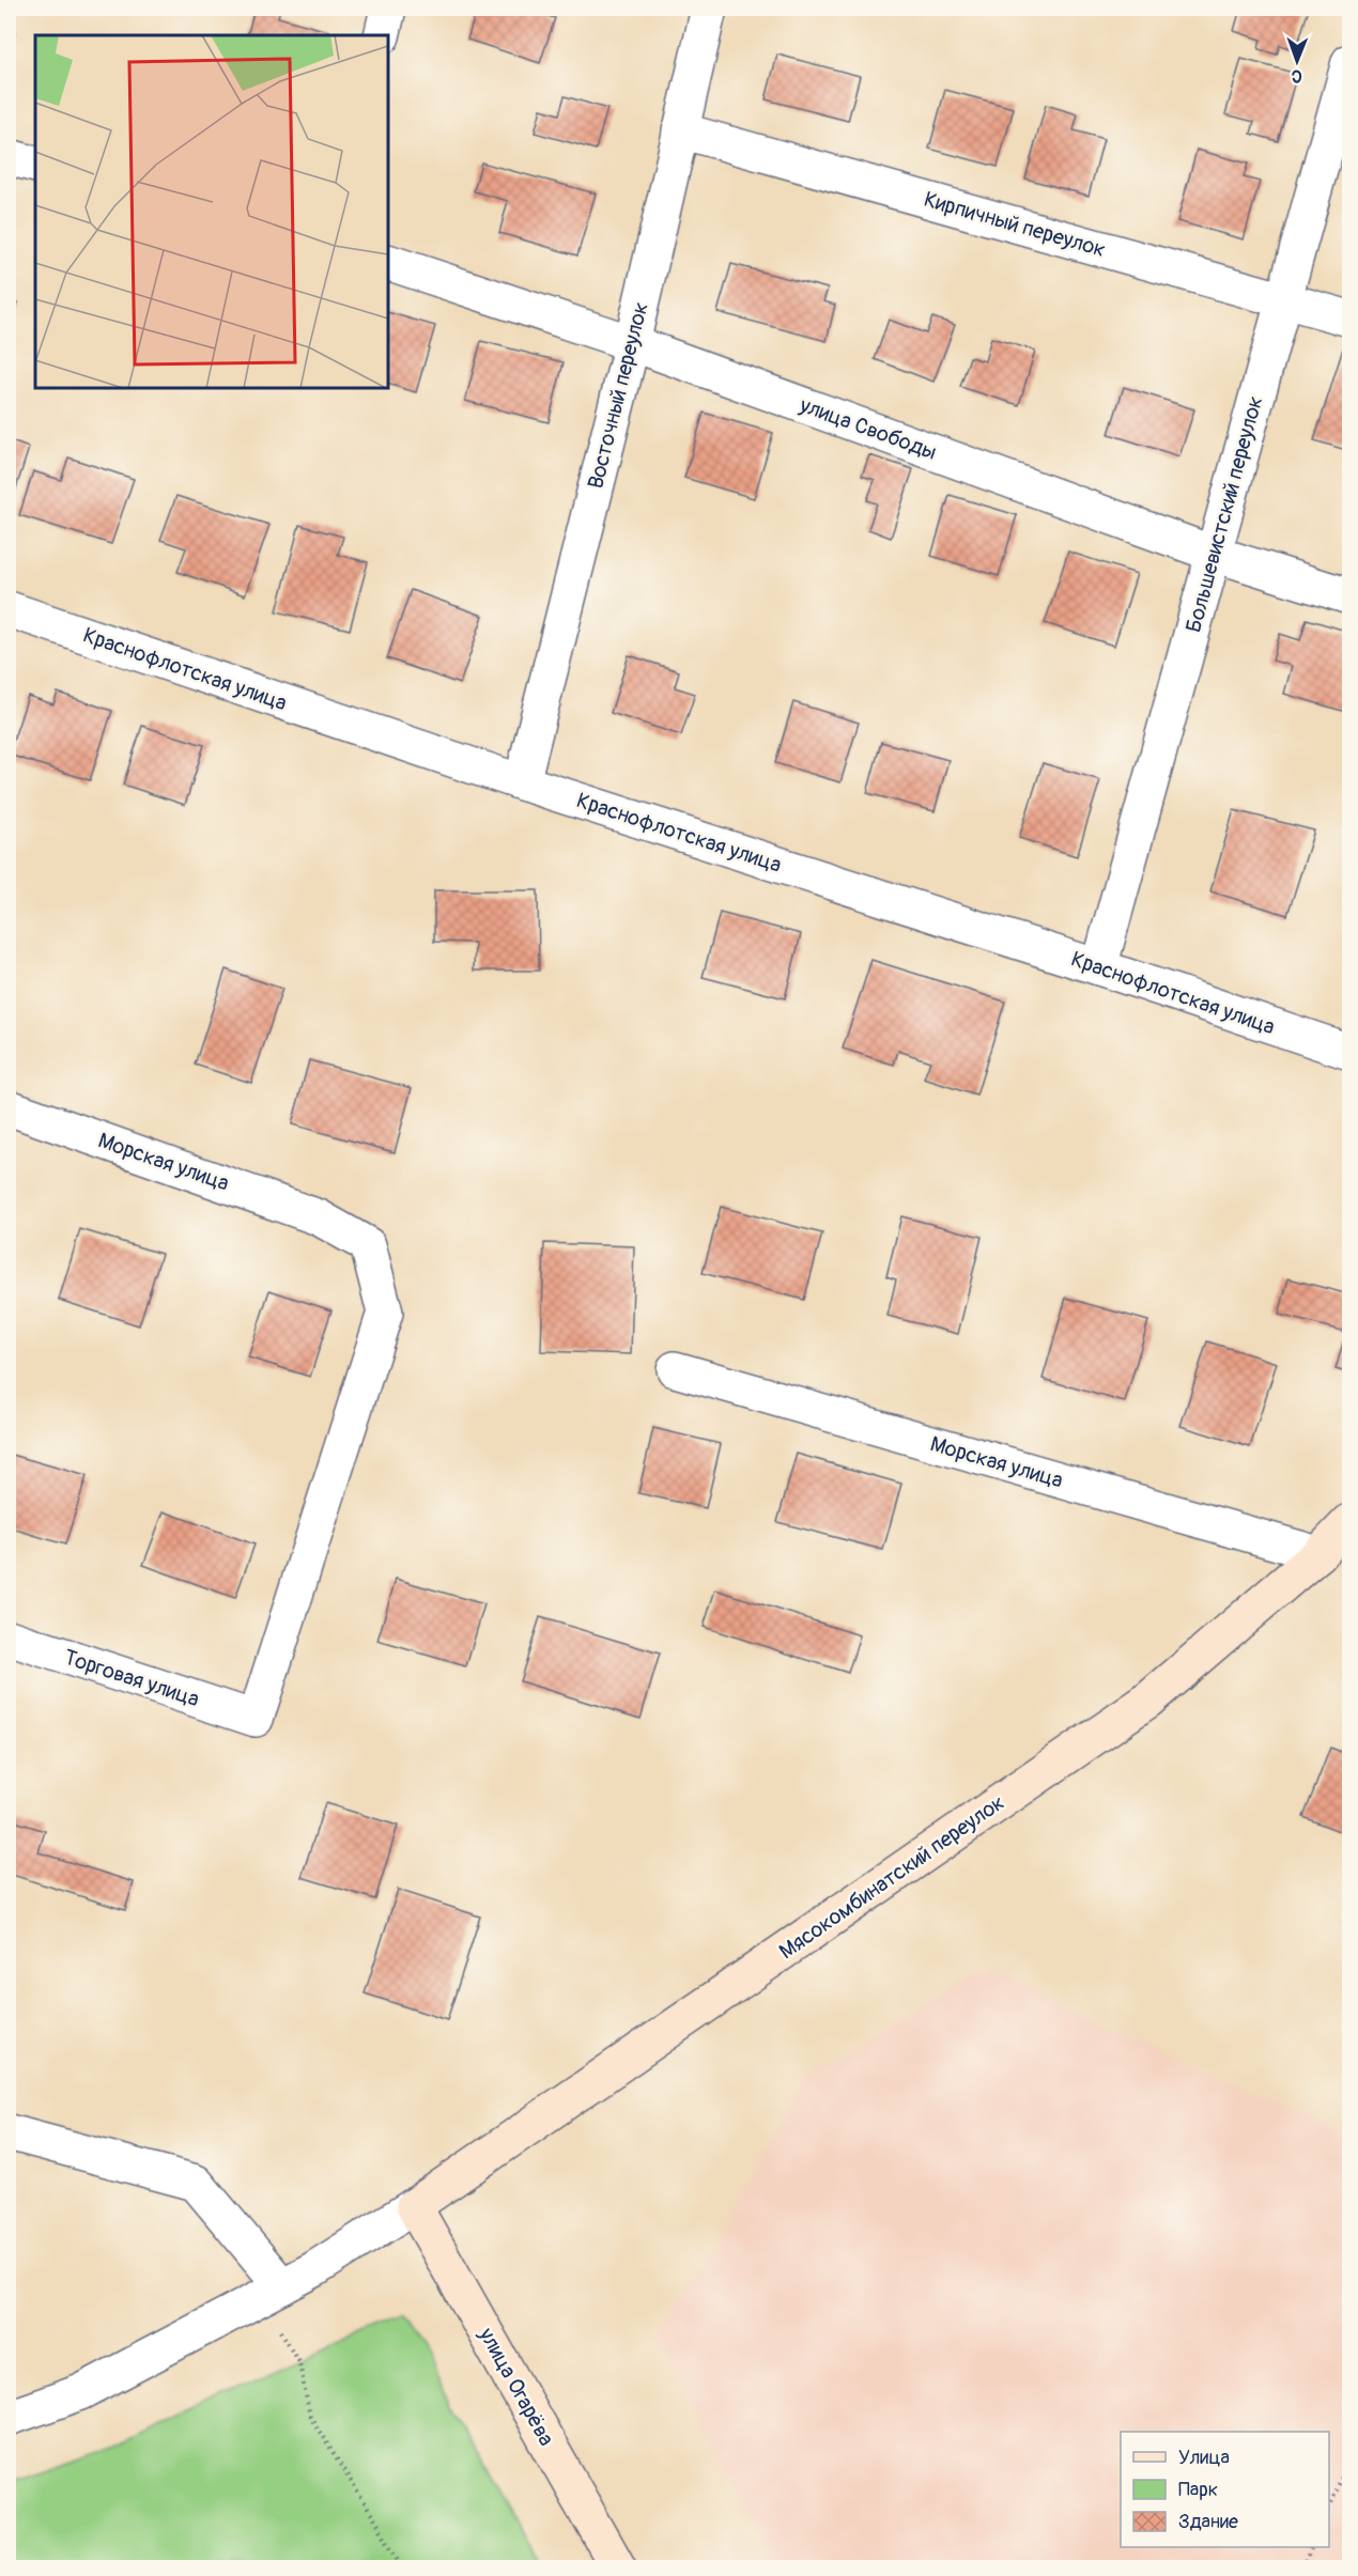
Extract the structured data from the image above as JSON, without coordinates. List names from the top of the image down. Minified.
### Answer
{"streets":{"main road":["Мясокомбинатский переулок","улица Огарёва"],"street":["Кирпичный переулок","Восточный переулок","улица Свободы","Большевистский переулок","Краснофлотская улица","Морская улица","Торговая улица"]},"crossings":[["Кирпичный переулок","Восточный переулок"],["Кирпичный переулок","Большевистский переулок"],["Восточный переулок","улица Свободы"],["Восточный переулок","Краснофлотская улица"],["улица Свободы","Большевистский переулок"],["Большевистский переулок","Краснофлотская улица"],["Морская улица","Торговая улица"],["Морская улица","Мясокомбинатский переулок"],["Мясокомбинатский переулок","улица Огарёва"]],"legend":["Улица","Парк","Здание"],"north":"bottom"}
